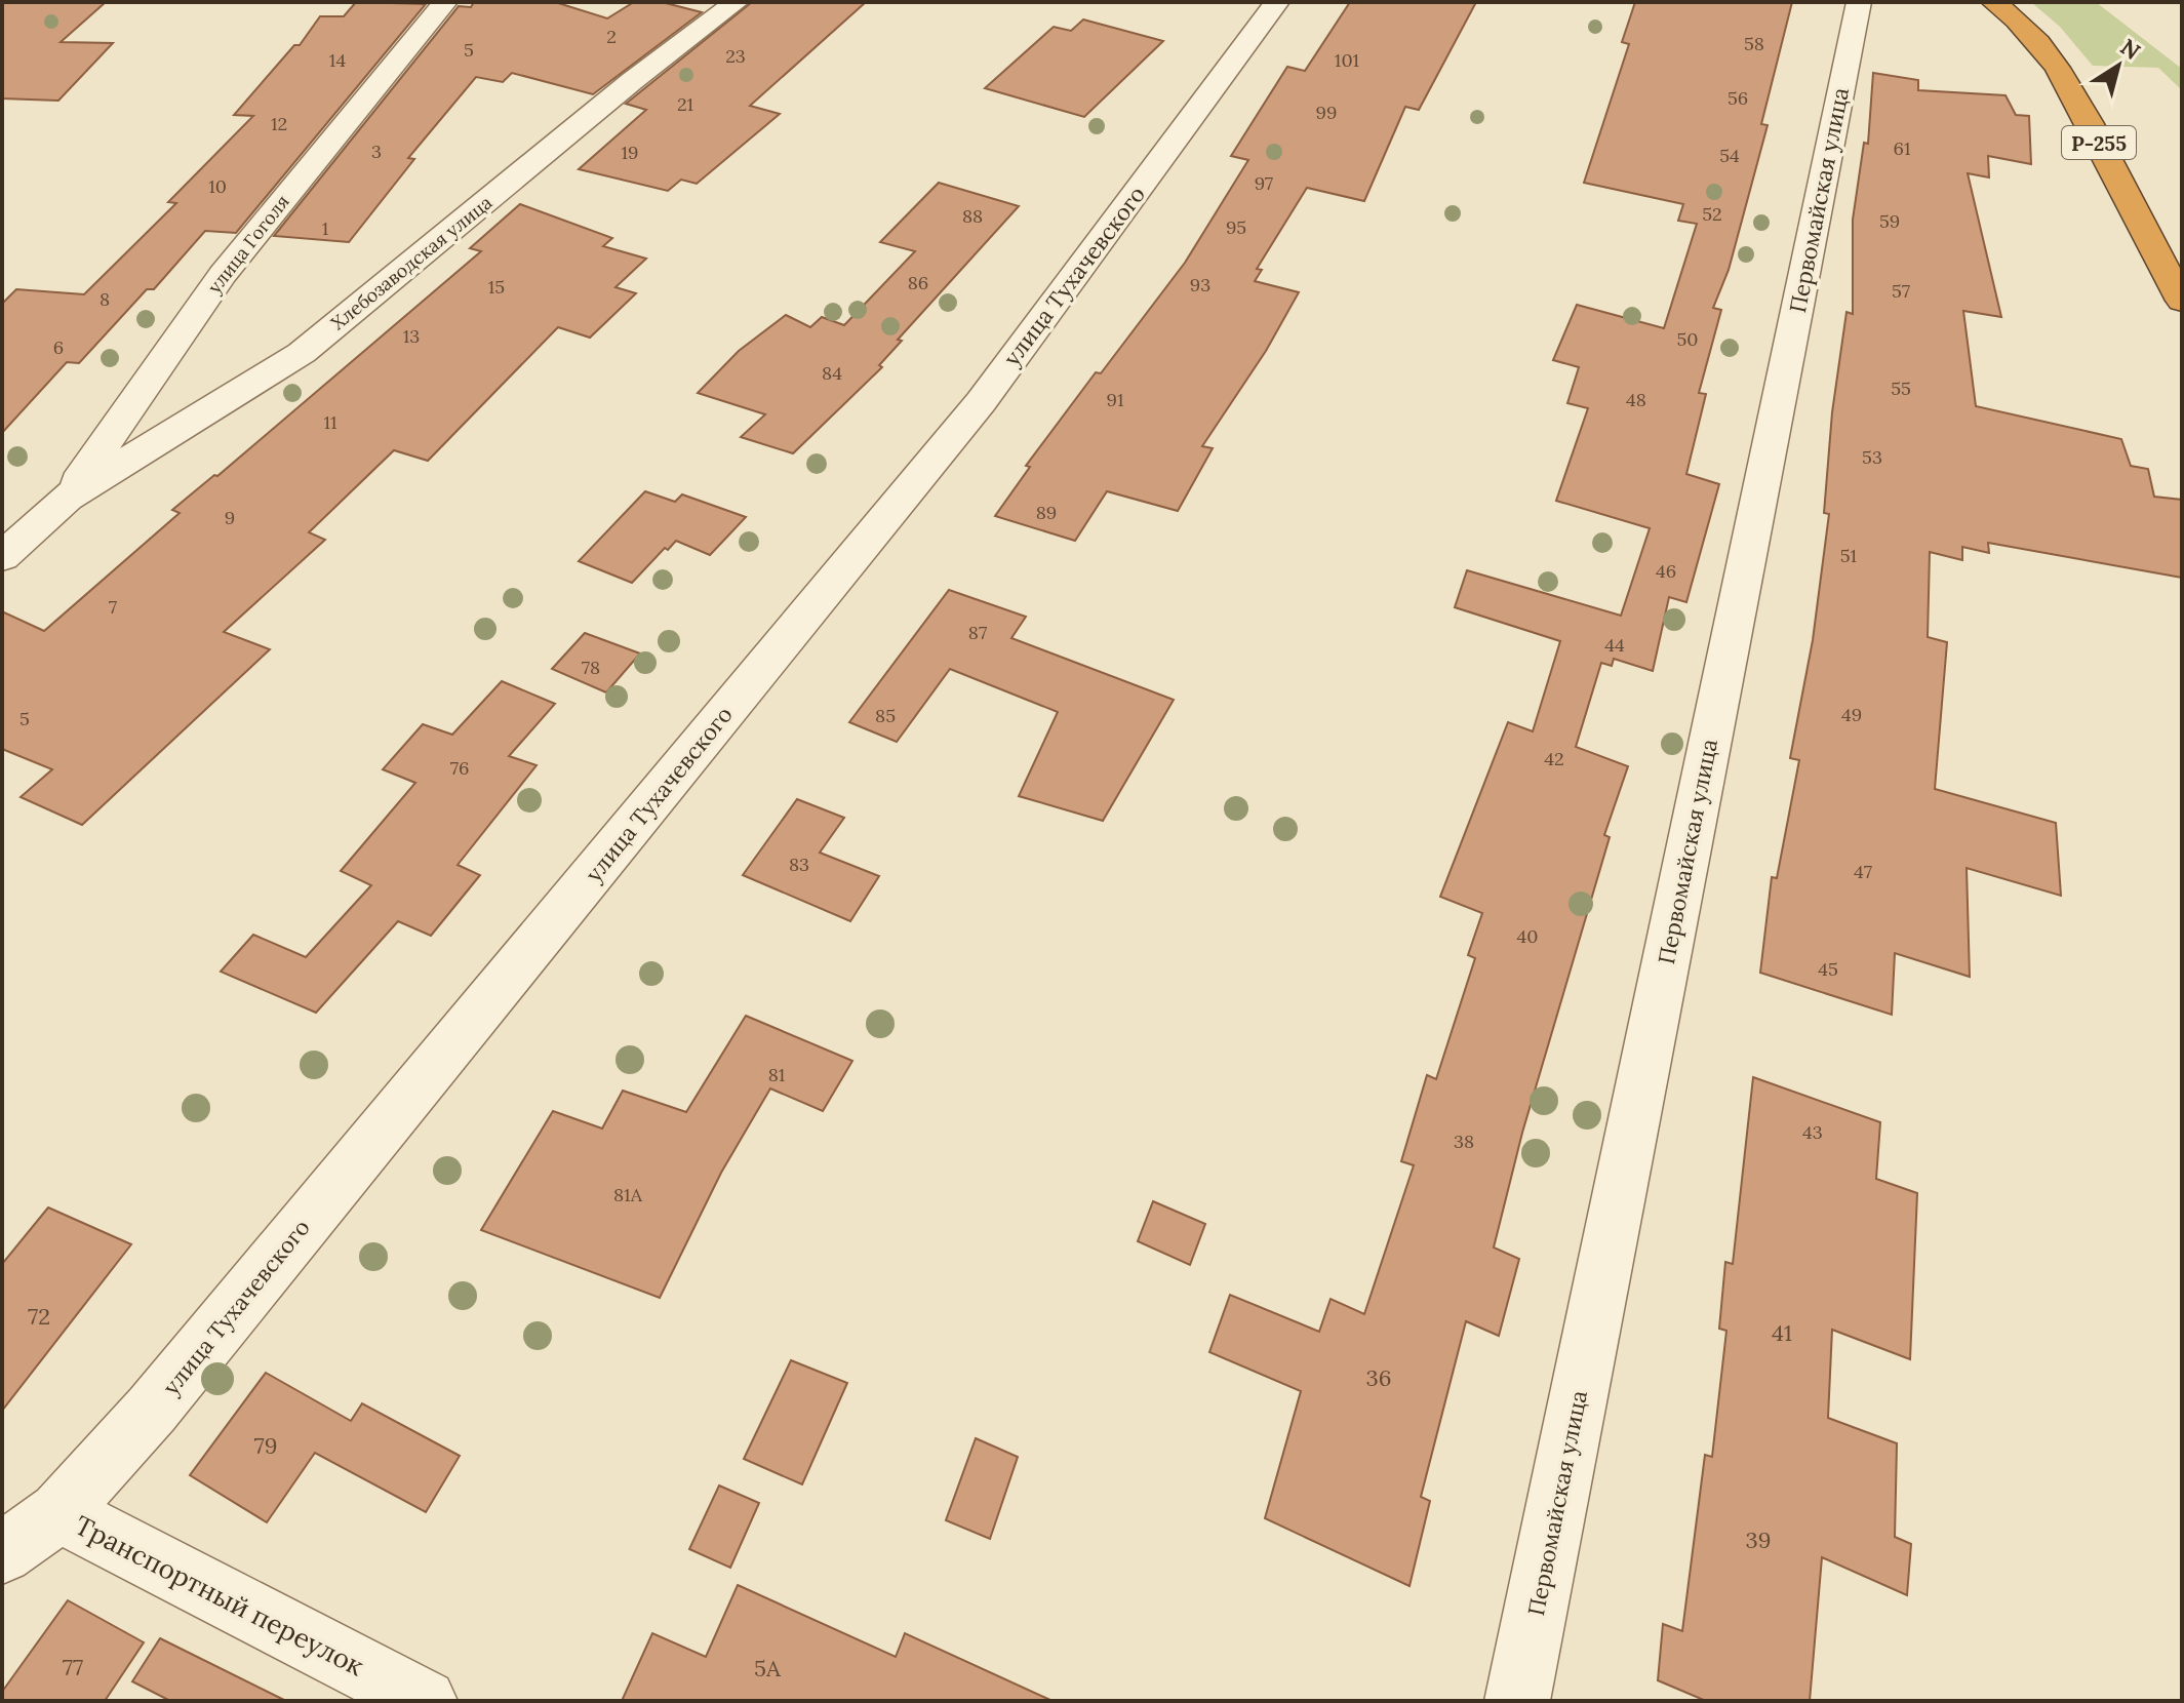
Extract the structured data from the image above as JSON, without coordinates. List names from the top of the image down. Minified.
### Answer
{"streets":{"highway":["Р-255"],"street":["Первомайская улица","улица Гоголя","Хлебозаводская улица","улица Тухачевского","Транспортный переулок"]},"crossings":[["улица Гоголя","Хлебозаводская улица"],["улица Тухачевского","Транспортный переулок"]],"house_numbers":["2","58","5","23","14","101","56","21","99","12","61","3","19","54","97","10","52","88","59","95","1","86","93","15","57","8","13","50","6","84","55","91","48","11","53","89","9","51","46","7","87","44","78","49","85","5","42","76","83","47","40","45","81","43","38","81А","72","41","36","79","39","77","5А"],"north":"top right"}
